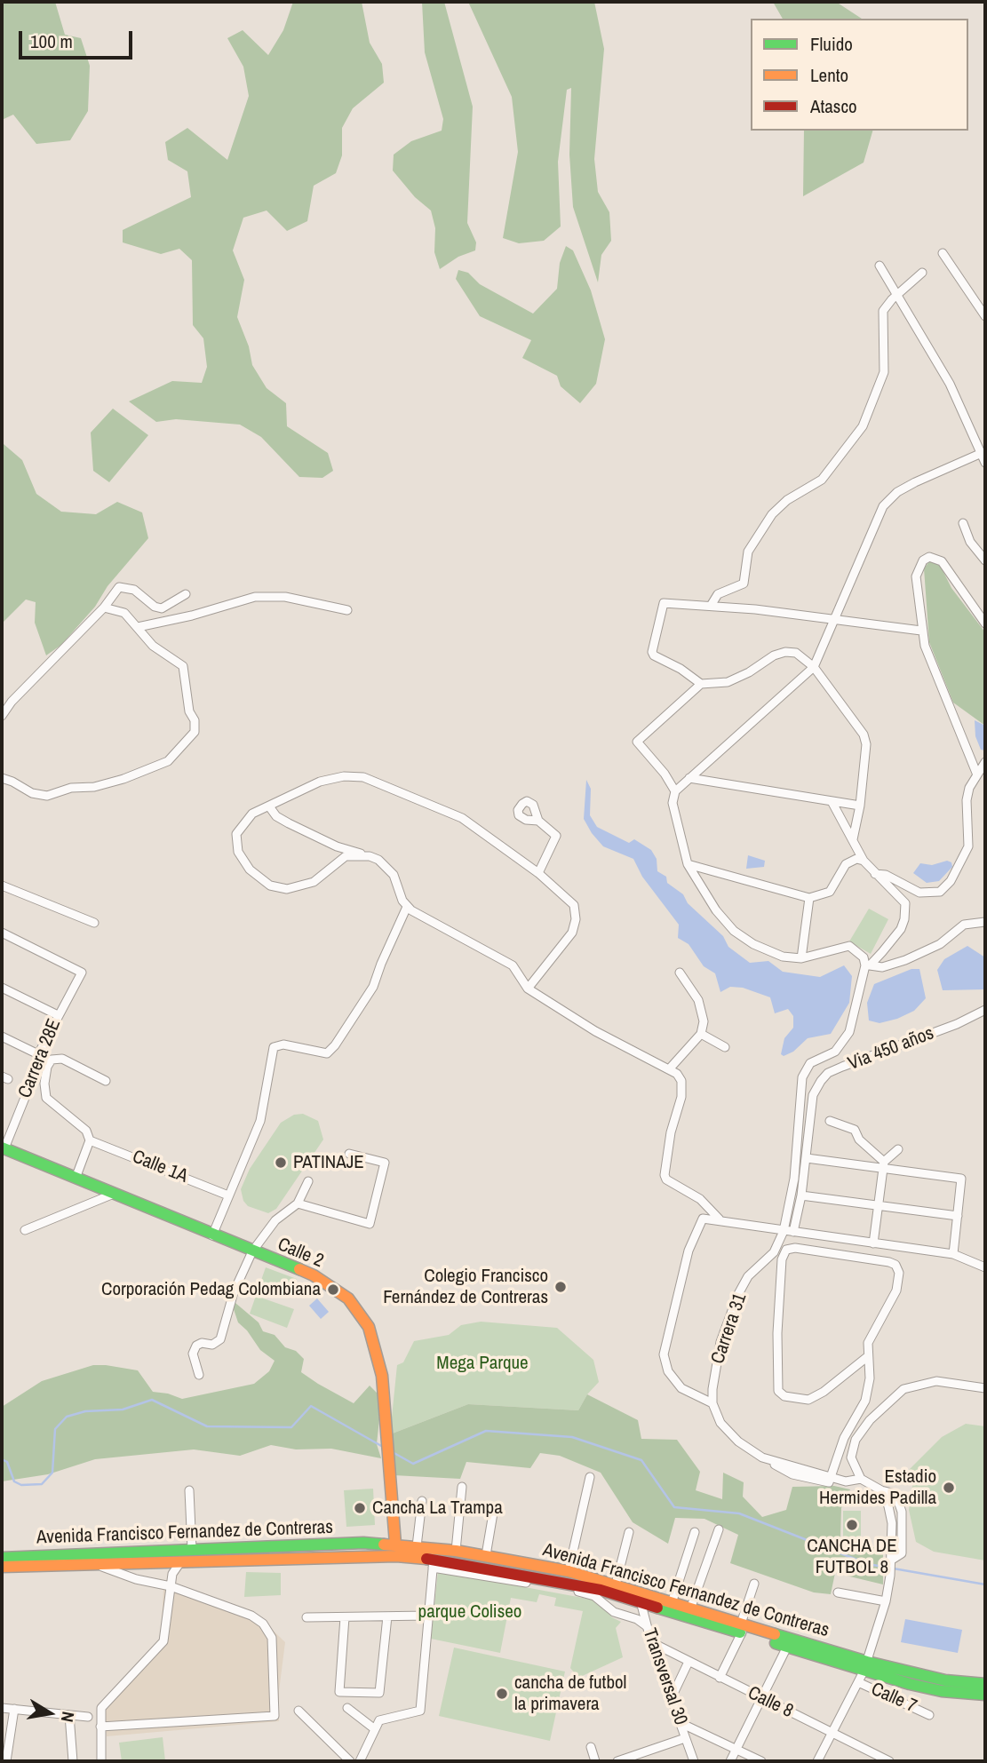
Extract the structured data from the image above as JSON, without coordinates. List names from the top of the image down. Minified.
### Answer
{"streets":{"main road":["Calle 2","Avenida Francisco Fernandez de Contreras"],"street":["Via 450 años","Carrera 28E","Calle 1A","Carrera 31","Transversal 30","Calle 7","Calle 8"]},"crossings":[["Carrera 28E","Calle 2"],["Calle 2","Avenida Francisco Fernandez de Contreras"],["Avenida Francisco Fernandez de Contreras","Transversal 30"],["Avenida Francisco Fernandez de Contreras","Calle 7"],["Transversal 30","Calle 8"]],"parks":["Mega Parque","parque Coliseo"],"places":["PATINAJE","Colegio Francisco Fernández de Contreras","Corporación Pedag Colombiana","Estadio Hermides Padilla","Cancha La Trampa","CANCHA DE FUTBOL 8","cancha de futbol la primavera"],"legend":["Fluido","Lento","Atasco"],"scale_bar":"100 m","north":"right"}
